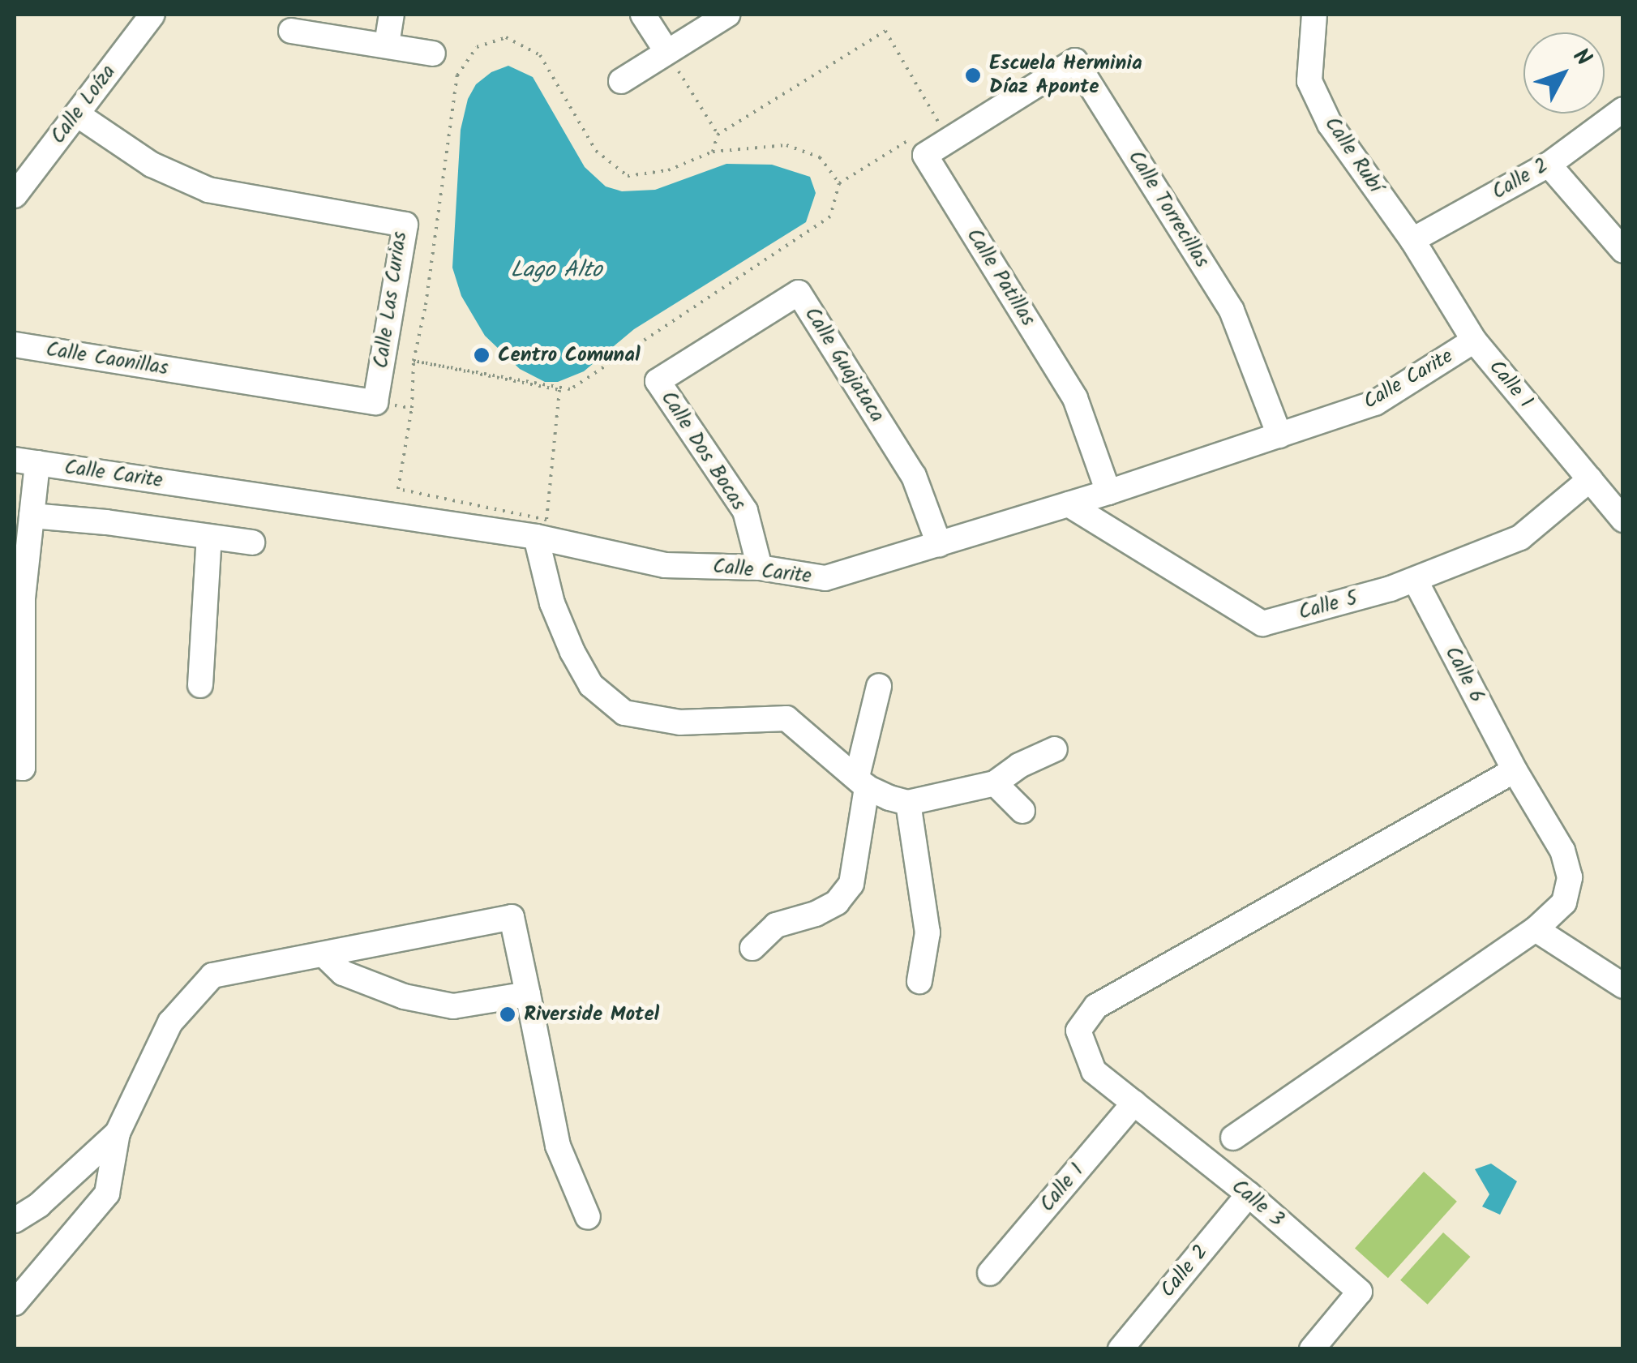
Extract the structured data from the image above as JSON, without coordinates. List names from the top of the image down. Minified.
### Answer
{"streets":{"street":["Calle Loíza","Calle Rubí","Calle 2","Calle Torrecillas","Calle Patillas","Calle Las Curias","Calle Caonillas","Calle Guajataca","Calle Carite","Calle 1","Calle Dos Bocas","Calle 5","Calle 6","Calle 3"]},"crossings":[["Calle Loíza","Calle Las Curias"],["Calle Rubí","Calle 2"],["Calle Rubí","Calle 1"],["Calle 2","Calle 1"],["Calle 2","Calle 3"],["Calle Torrecillas","Calle Patillas"],["Calle Torrecillas","Calle Carite"],["Calle Patillas","Calle Carite"],["Calle Las Curias","Calle Caonillas"],["Calle Guajataca","Calle Carite"],["Calle Guajataca","Calle Dos Bocas"],["Calle Carite","Calle 1"],["Calle Carite","Calle Dos Bocas"],["Calle Carite","Calle 5"],["Calle 1","Calle 5"],["Calle 1","Calle 3"],["Calle 5","Calle 6"],["Calle 6","Calle 3"]],"water":["Lago Alto"],"places":["Escuela Herminia Díaz Aponte","Centro Comunal","Riverside Motel"],"north":"top right"}
